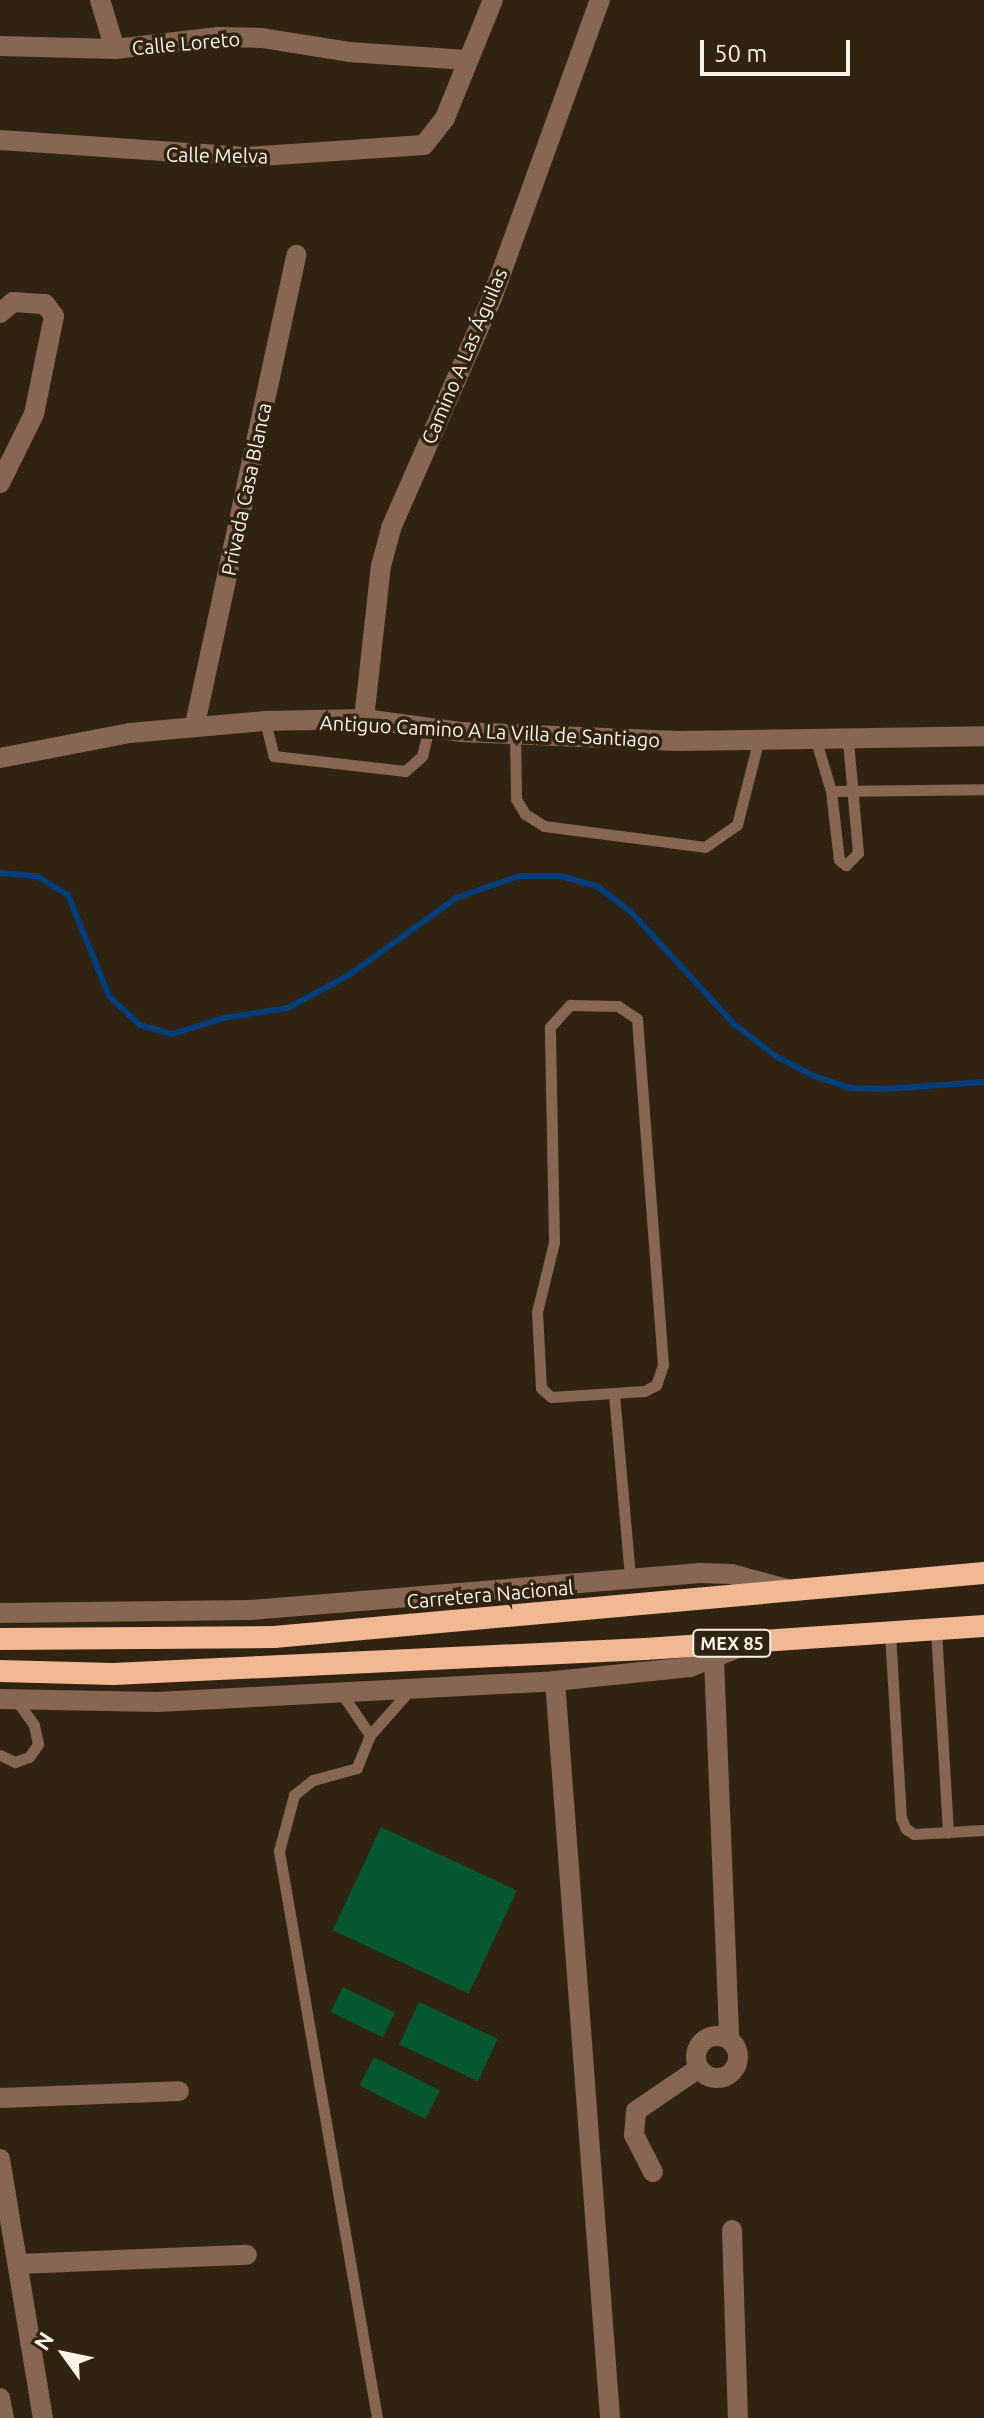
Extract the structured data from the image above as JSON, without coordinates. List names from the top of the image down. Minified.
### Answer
{"streets":{"highway":["Carretera Nacional","MEX 85"],"street":["Calle Loreto","Calle Melva","Camino A Las Águilas","Privada Casa Blanca","Antiguo Camino A La Villa de Santiago"]},"crossings":[["Calle Loreto","Calle Melva"],["Camino A Las Águilas","Antiguo Camino A La Villa de Santiago"],["Privada Casa Blanca","Antiguo Camino A La Villa de Santiago"]],"scale_bar":"50 m","north":"top left"}
